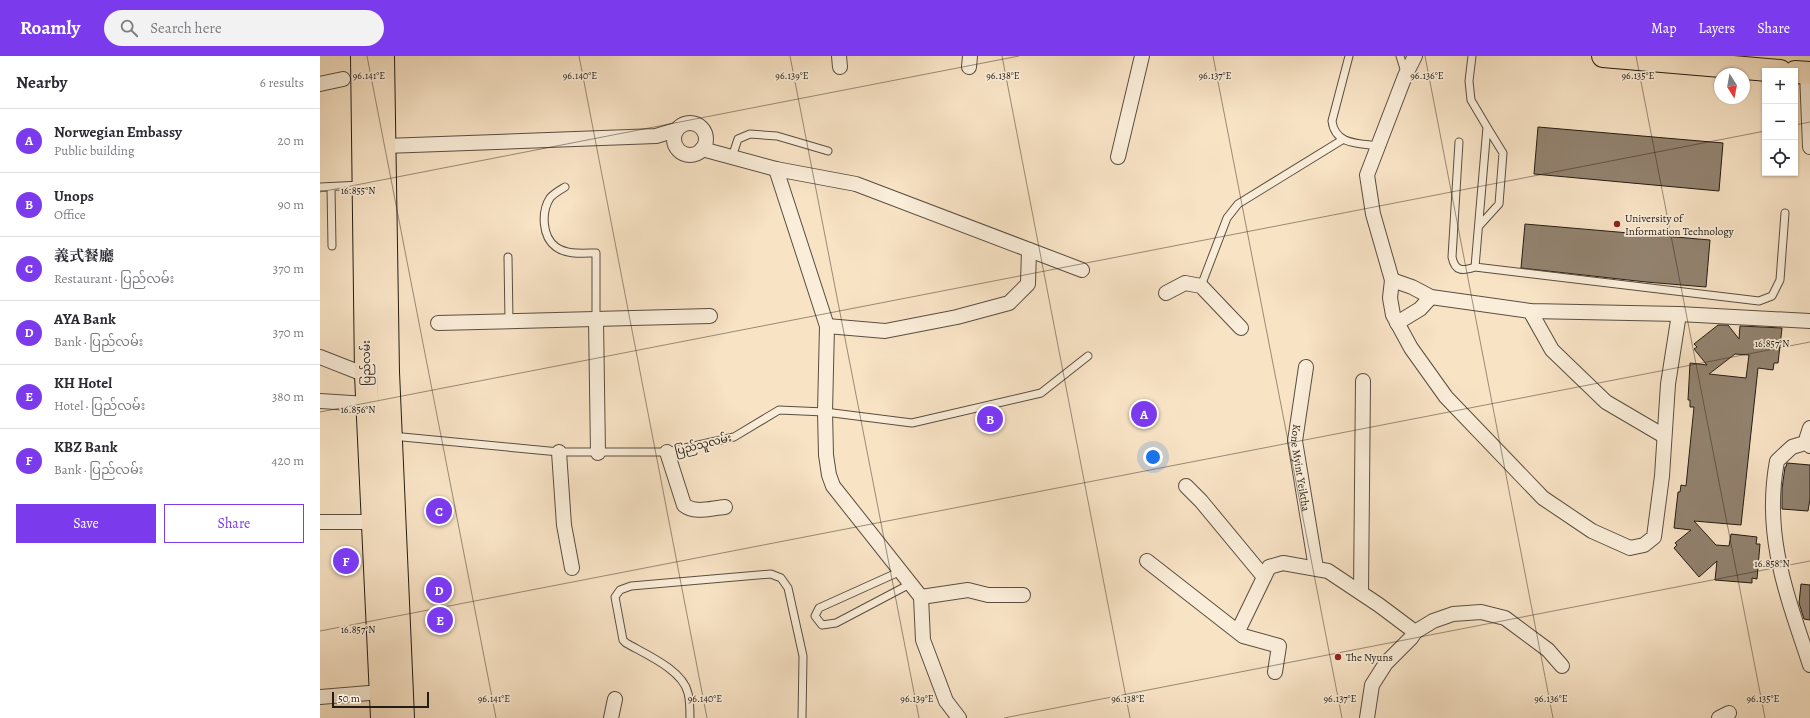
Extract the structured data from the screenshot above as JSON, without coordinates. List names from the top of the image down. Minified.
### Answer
{"streets":{"main road":["ပြည်လမ်း"],"street":["Kone Myint Yeiktha"],"lane":["ပြည်သူလမ်း"]},"crossings":[["ပြည်လမ်း","ပြည်သူလမ်း"]],"places":["University of Information Technology","The Nyuns"],"scale_bar":"50 m","north":"bottom","page":{"header":"Roamly","search":"Search here","nav":["Map","Layers","Share"],"heading":["Nearby","6 results"],"map_buttons":["+","−"],"list":[{"mark":"A","name":"Norwegian Embassy","note":"Public building","value":"20 m"},{"mark":"B","name":"Unops","note":"Office","value":"90 m"},{"mark":"C","name":"義式餐廳","note":"Restaurant · ပြည်လမ်း","value":"370 m"},{"mark":"D","name":"AYA Bank","note":"Bank · ပြည်လမ်း","value":"370 m"},{"mark":"E","name":"KH Hotel","note":"Hotel · ပြည်လမ်း","value":"380 m"},{"mark":"F","name":"KBZ Bank","note":"Bank · ပြည်လမ်း","value":"420 m"}],"pins":["A","B","C","F","D","E"],"buttons":["Save","Share"],"scale":"50 m"},"coordinates":["96.141°E","96.140°E","96.139°E","96.138°E","96.137°E","96.136°E","96.135°E","16.855°N","16.857°N","16.856°N","16.858°N"]}
